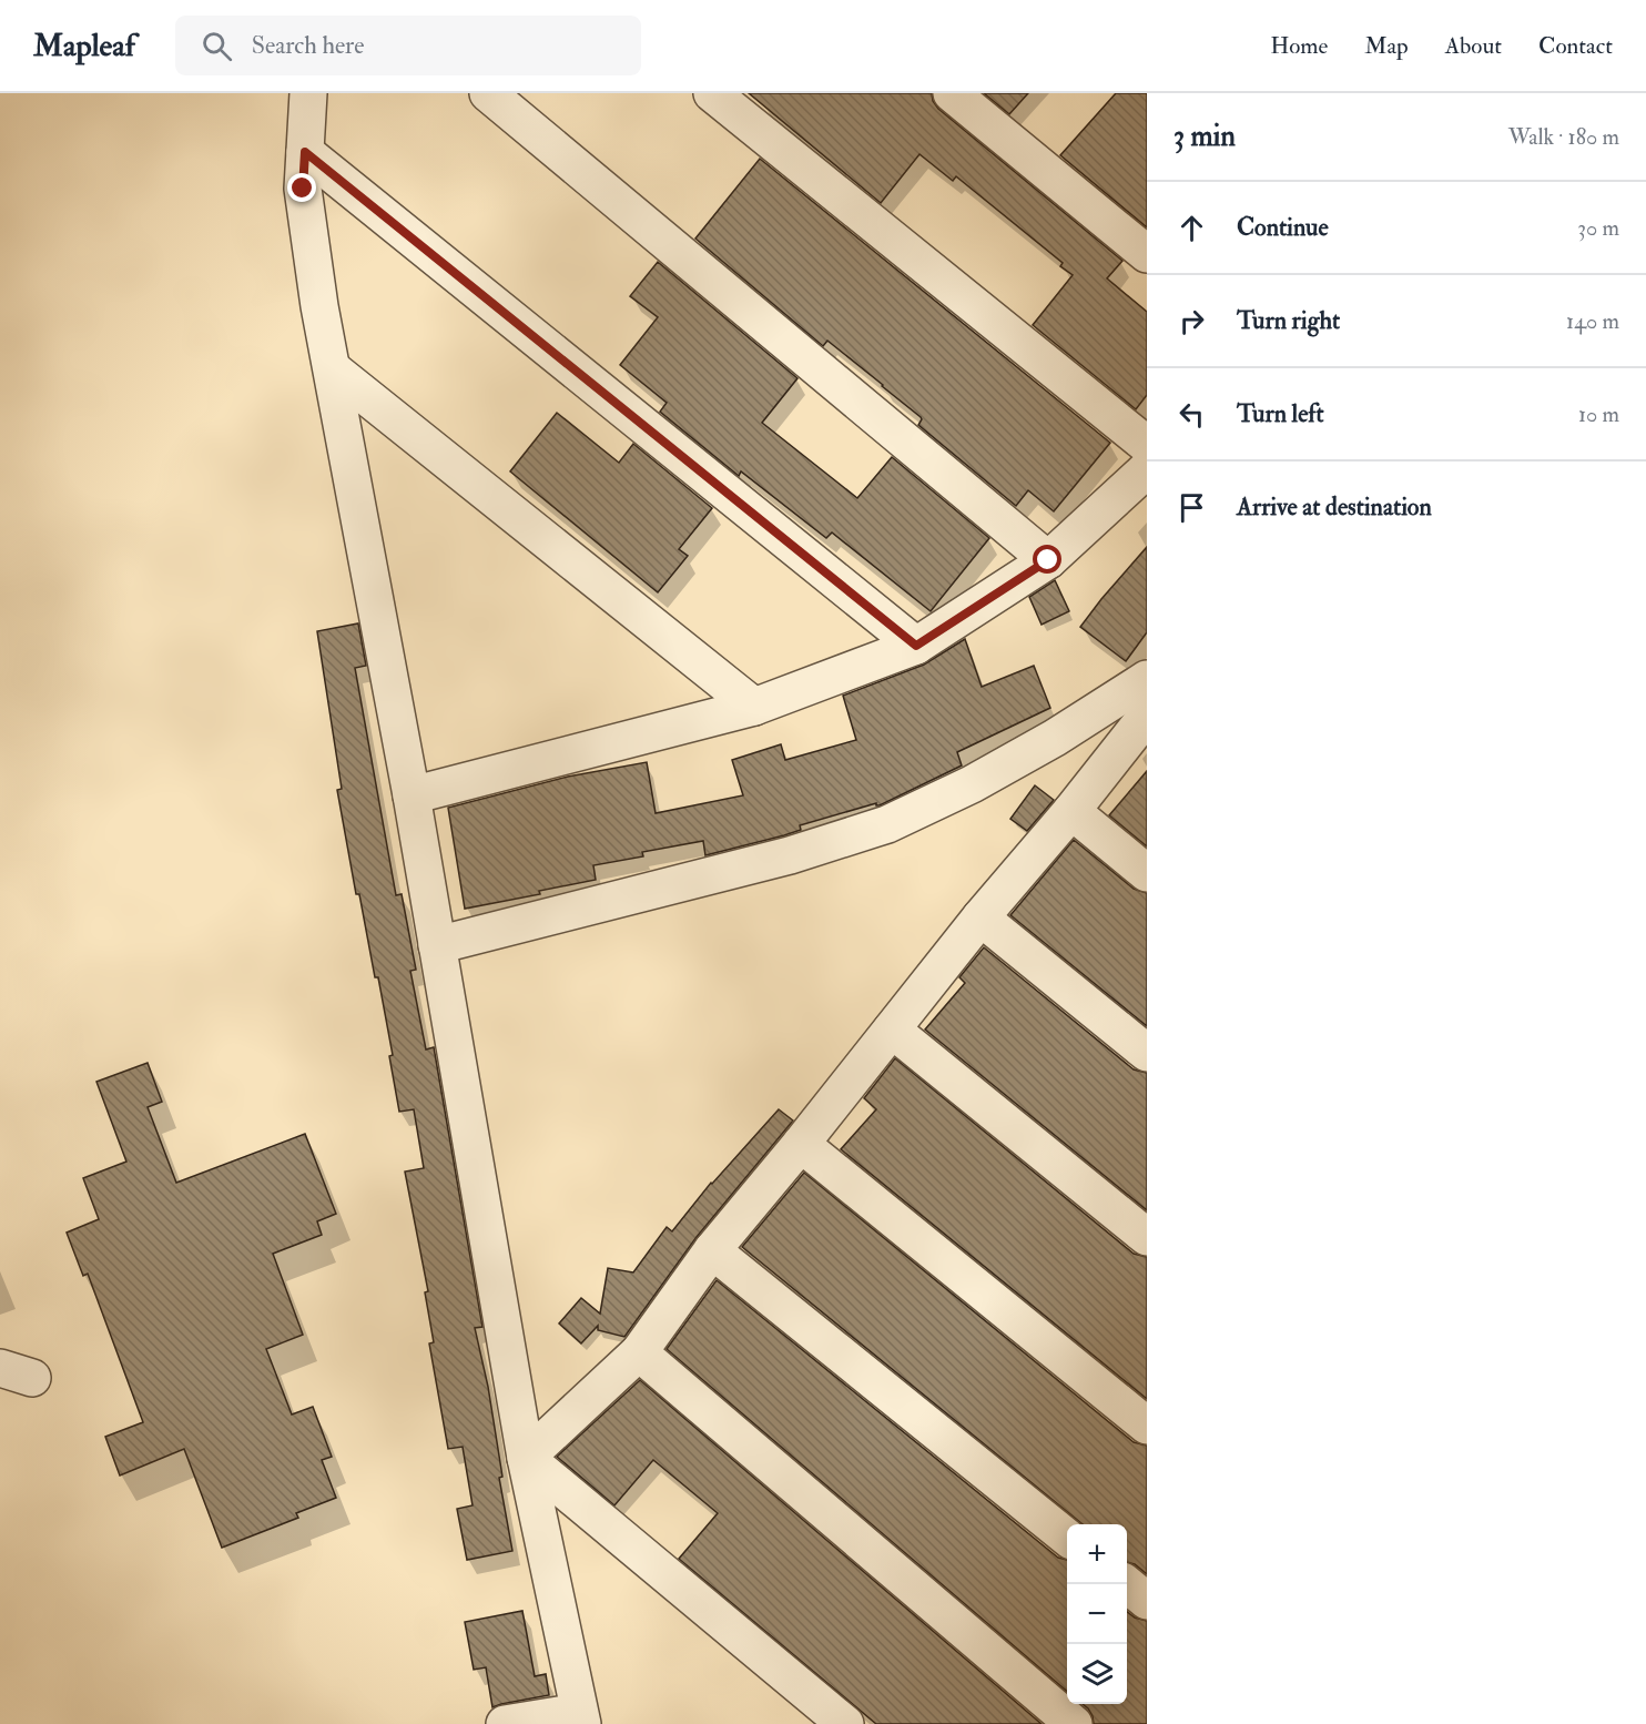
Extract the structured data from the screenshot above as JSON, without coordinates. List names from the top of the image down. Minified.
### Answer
{"page":{"header":"Mapleaf","search":"Search here","nav":["Home","Map","About","Contact"],"heading":["3 min","Walk · 180 m"],"list":[["Continue","30 m"],["Turn right","140 m"],["Turn left","10 m"],"Arrive at destination"],"map_buttons":["+","−"]}}
